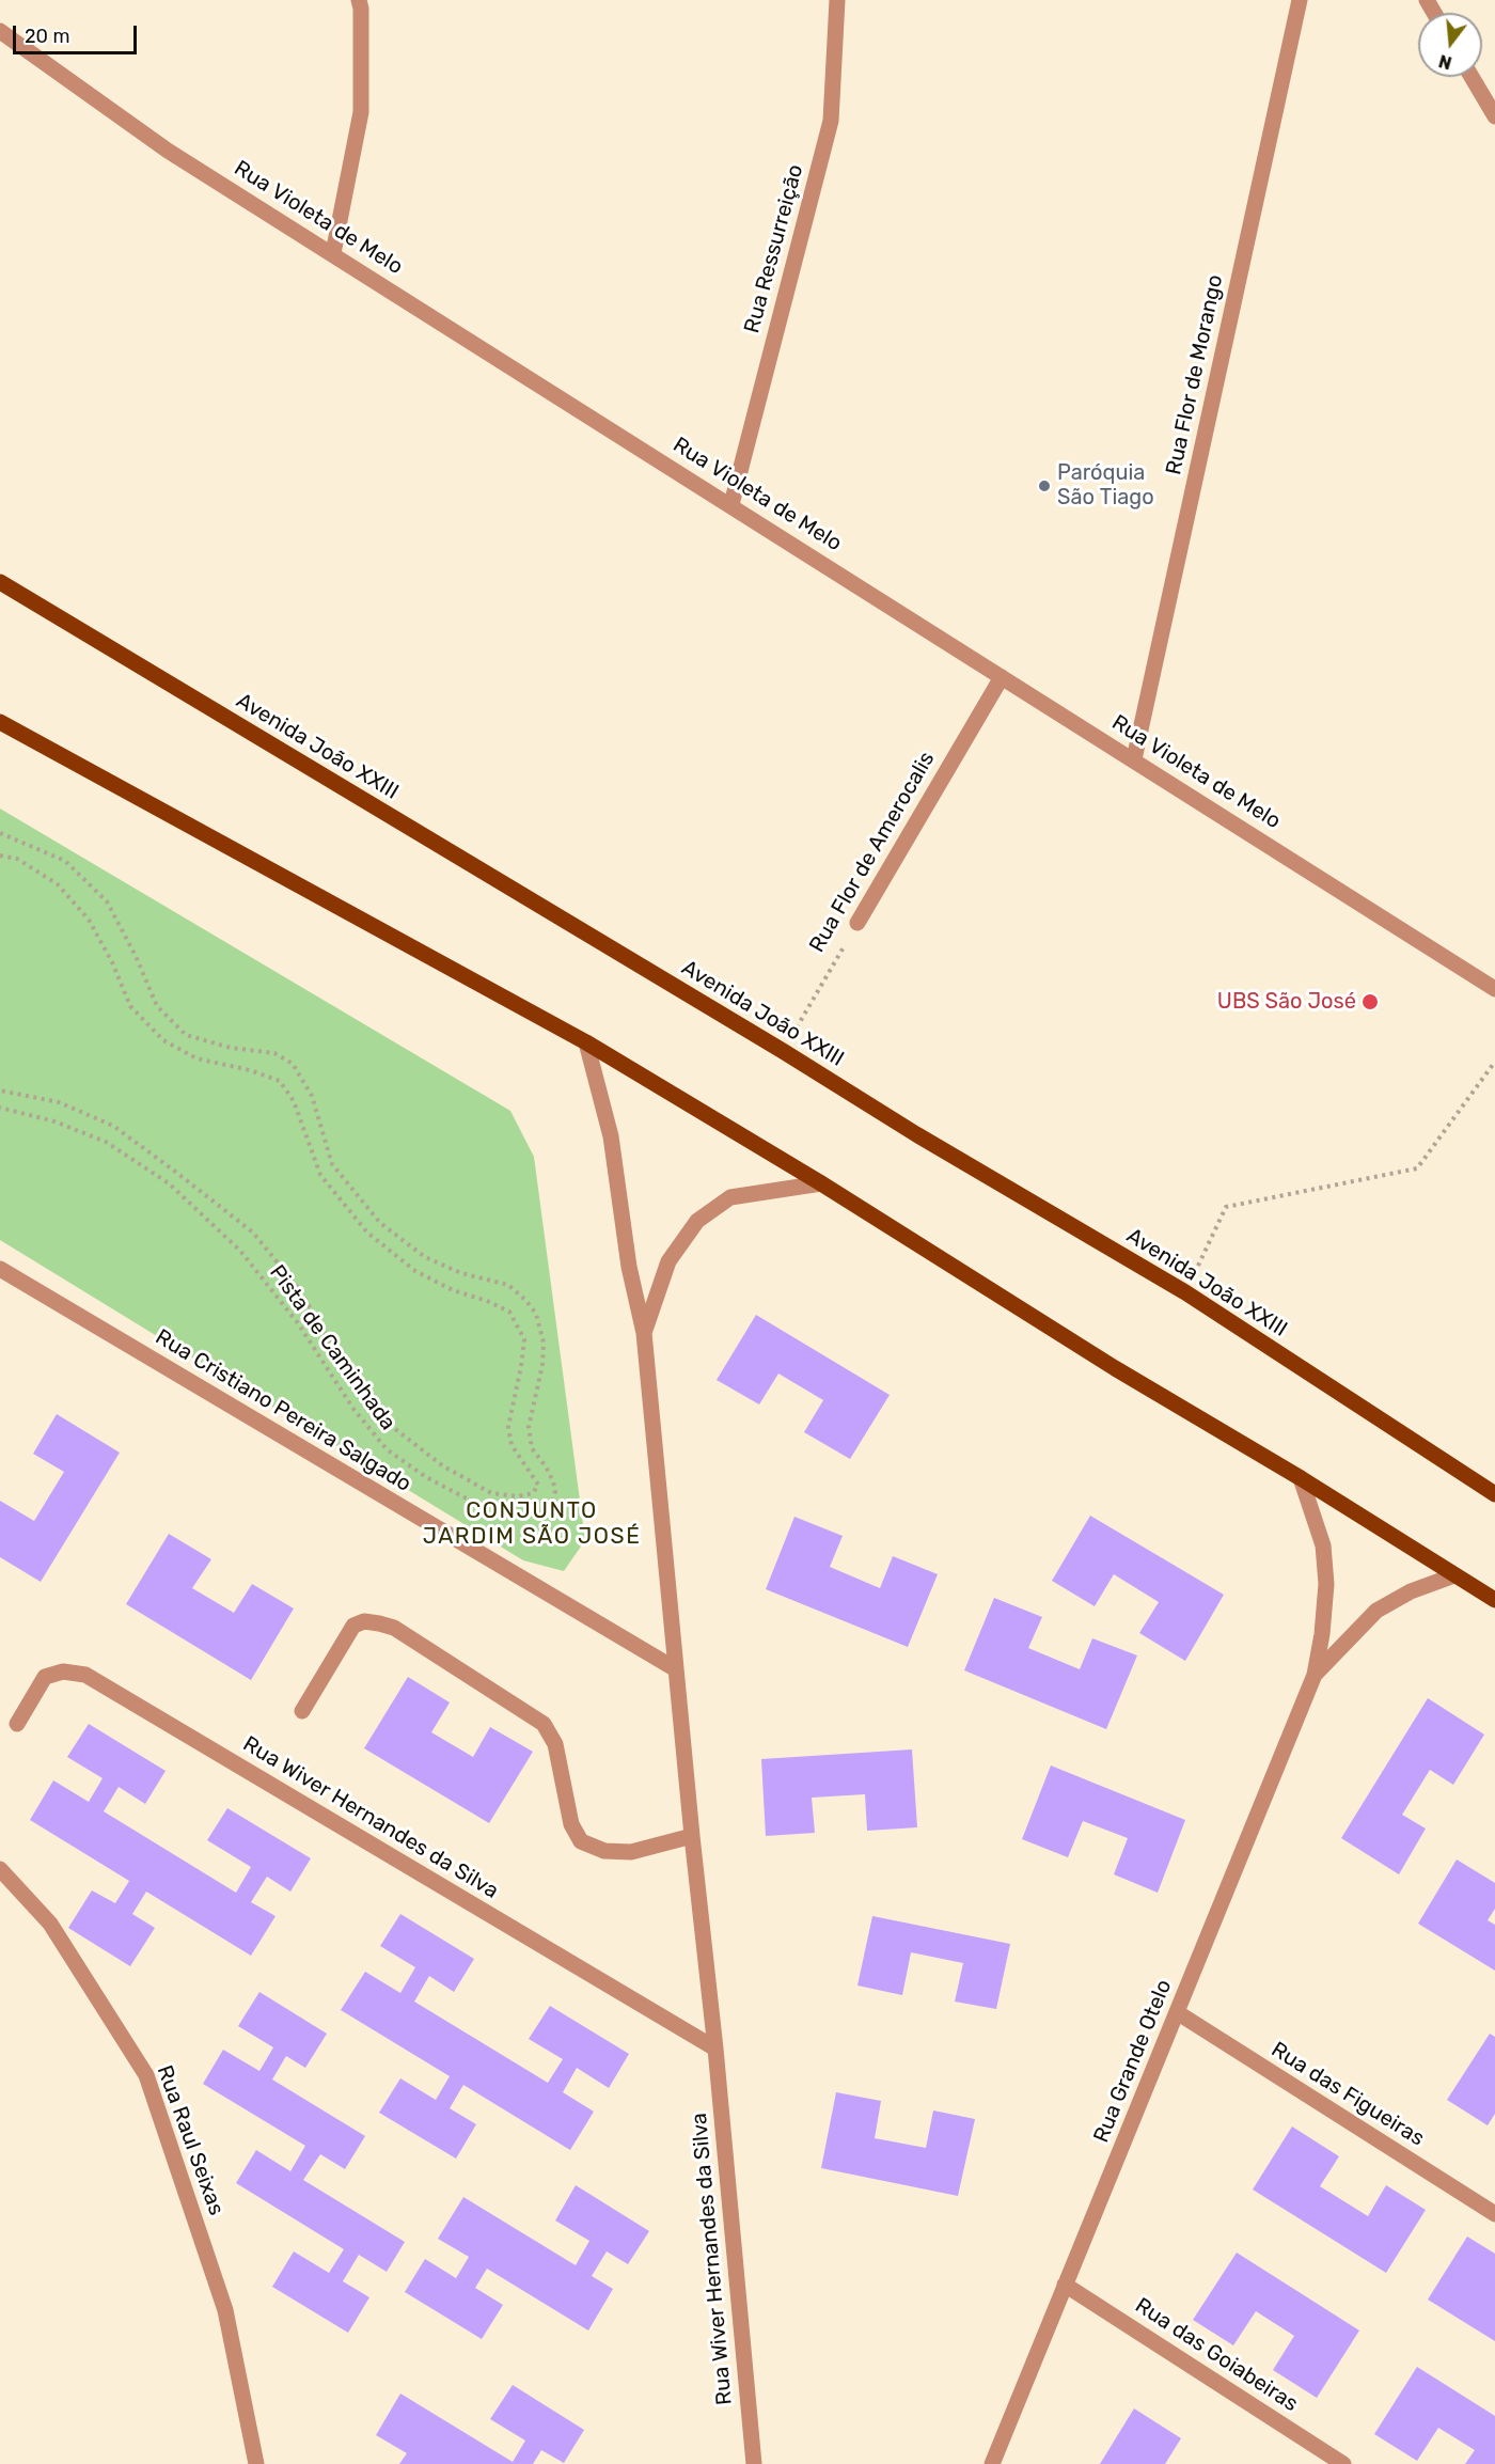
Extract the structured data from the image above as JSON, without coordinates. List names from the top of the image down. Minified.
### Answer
{"streets":{"main road":["Avenida João XXIII"],"street":["Rua Violeta de Melo","Rua Ressurreição","Rua Flor de Morango","Rua Flor de Amerocalis","Rua Cristiano Pereira Salgado","Rua Wiver Hernandes da Silva","Rua Grande Otelo","Rua das Figueiras","Rua Raul Seixas","Rua das Goiabeiras"],"path":["Pista de Caminhada"]},"crossings":[["Rua Violeta de Melo","Rua Ressurreição"],["Rua Violeta de Melo","Rua Flor de Morango"],["Rua Violeta de Melo","Rua Flor de Amerocalis"],["Avenida João XXIII","Rua Flor de Amerocalis"],["Rua Cristiano Pereira Salgado","Rua Wiver Hernandes da Silva"],["Rua Grande Otelo","Rua das Figueiras"],["Rua Grande Otelo","Rua das Goiabeiras"]],"districts":["CONJUNTO JARDIM SÃO JOSÉ"],"places":["Paróquia São Tiago","UBS São José"],"scale_bar":"20 m","north":"bottom"}
